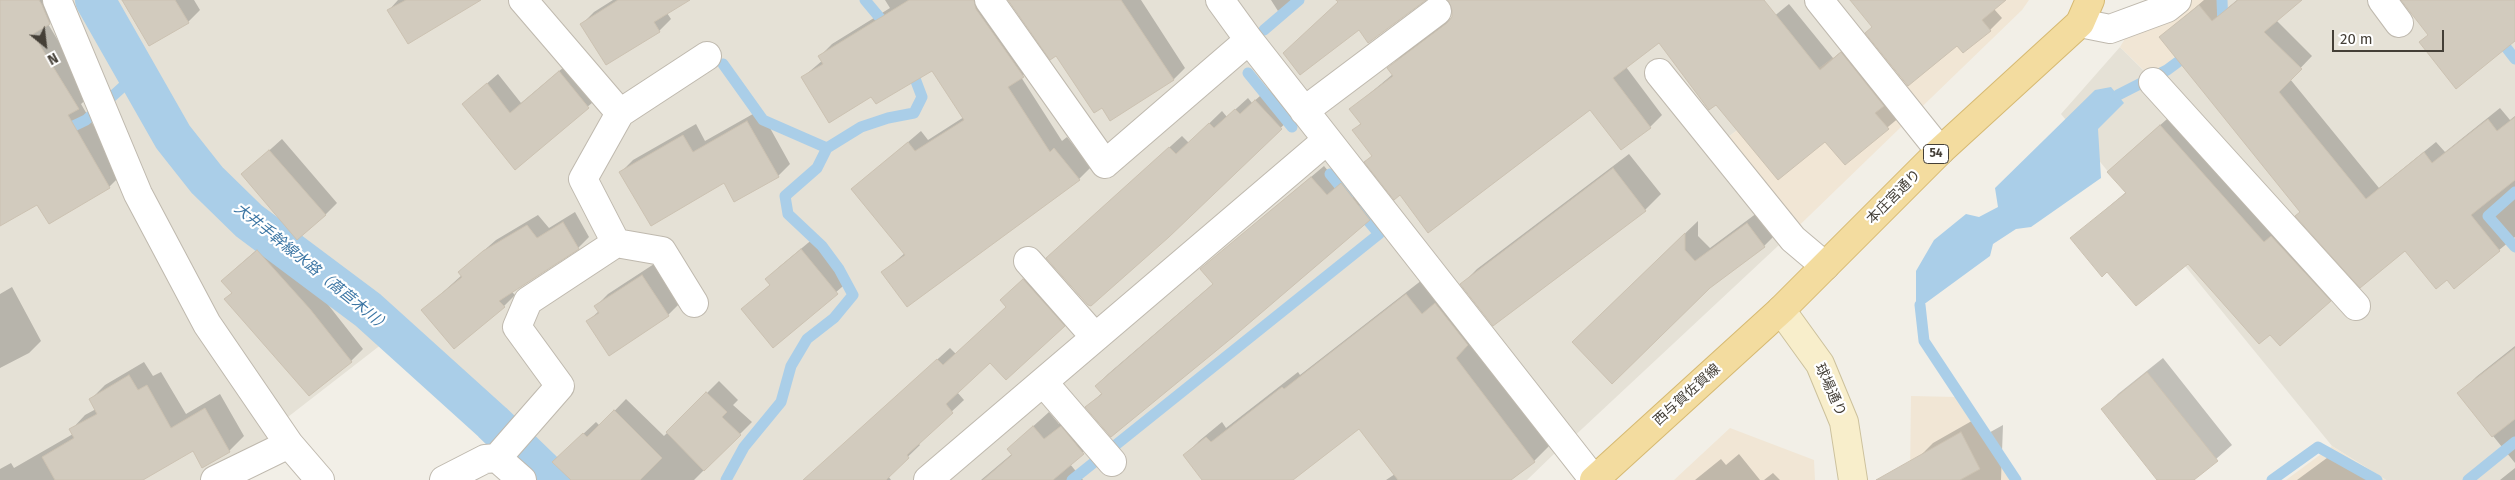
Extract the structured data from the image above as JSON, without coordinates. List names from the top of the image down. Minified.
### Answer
{"streets":{"main road":["54","本庄宮通り","西与賀佐賀線"],"street":["球場通り"]},"crossings":[["本庄宮通り","球場通り"],["本庄宮通り","西与賀佐賀線"],["球場通り","西与賀佐賀線"]],"water":["大井手幹線水路（萵苣木川）"],"scale_bar":"20 m","north":"bottom right"}
